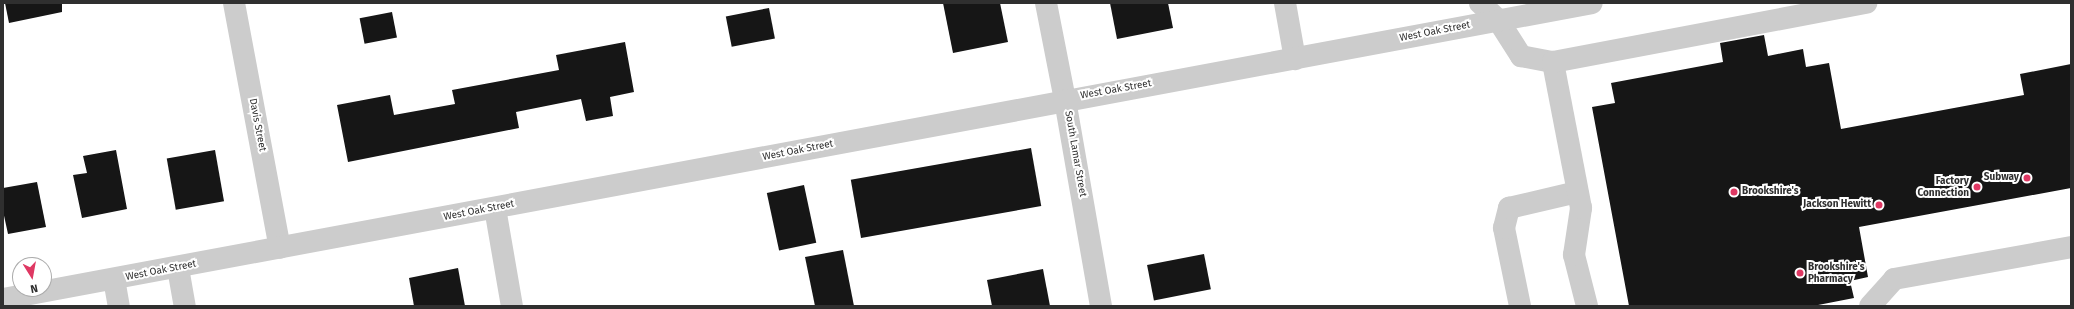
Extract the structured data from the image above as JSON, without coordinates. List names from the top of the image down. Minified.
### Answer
{"streets":{"street":["West Oak Street","Davis Street","South Lamar Street"]},"crossings":[["West Oak Street","Davis Street"],["West Oak Street","South Lamar Street"]],"places":["Subway","Factory Connection","Brookshire's","Jackson Hewitt","Brookshire's Pharmacy"],"north":"bottom"}
